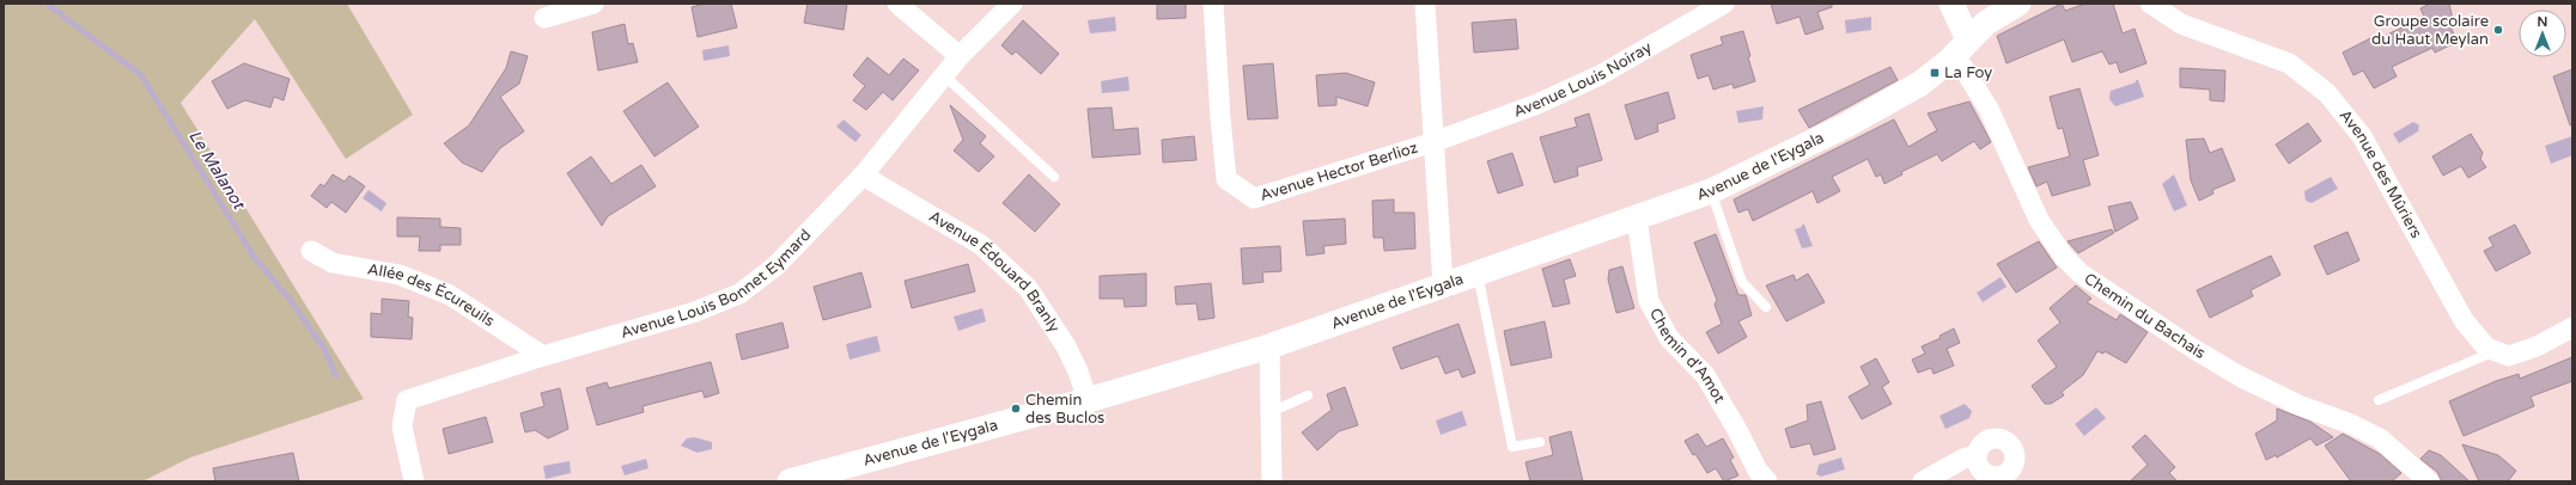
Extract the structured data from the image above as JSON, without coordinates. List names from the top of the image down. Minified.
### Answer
{"streets":{"street":["Avenue Louis Noiray","Avenue de l'Eygala","Avenue Hector Berlioz","Avenue des Mûriers","Avenue Édouard Branly","Avenue Louis Bonnet Eymard","Allée des Écureuils","Chemin du Bachais","Chemin d'Amot"]},"crossings":[["Avenue Louis Noiray","Avenue Hector Berlioz"],["Avenue de l'Eygala","Avenue Édouard Branly"],["Avenue de l'Eygala","Chemin du Bachais"],["Avenue de l'Eygala","Chemin d'Amot"],["Avenue Édouard Branly","Avenue Louis Bonnet Eymard"],["Avenue Louis Bonnet Eymard","Allée des Écureuils"]],"water":["Le Malanot"],"places":{"other":["Groupe scolaire du Haut Meylan","Chemin des Buclos"],"transit":["La Foy"]},"north":"top"}
